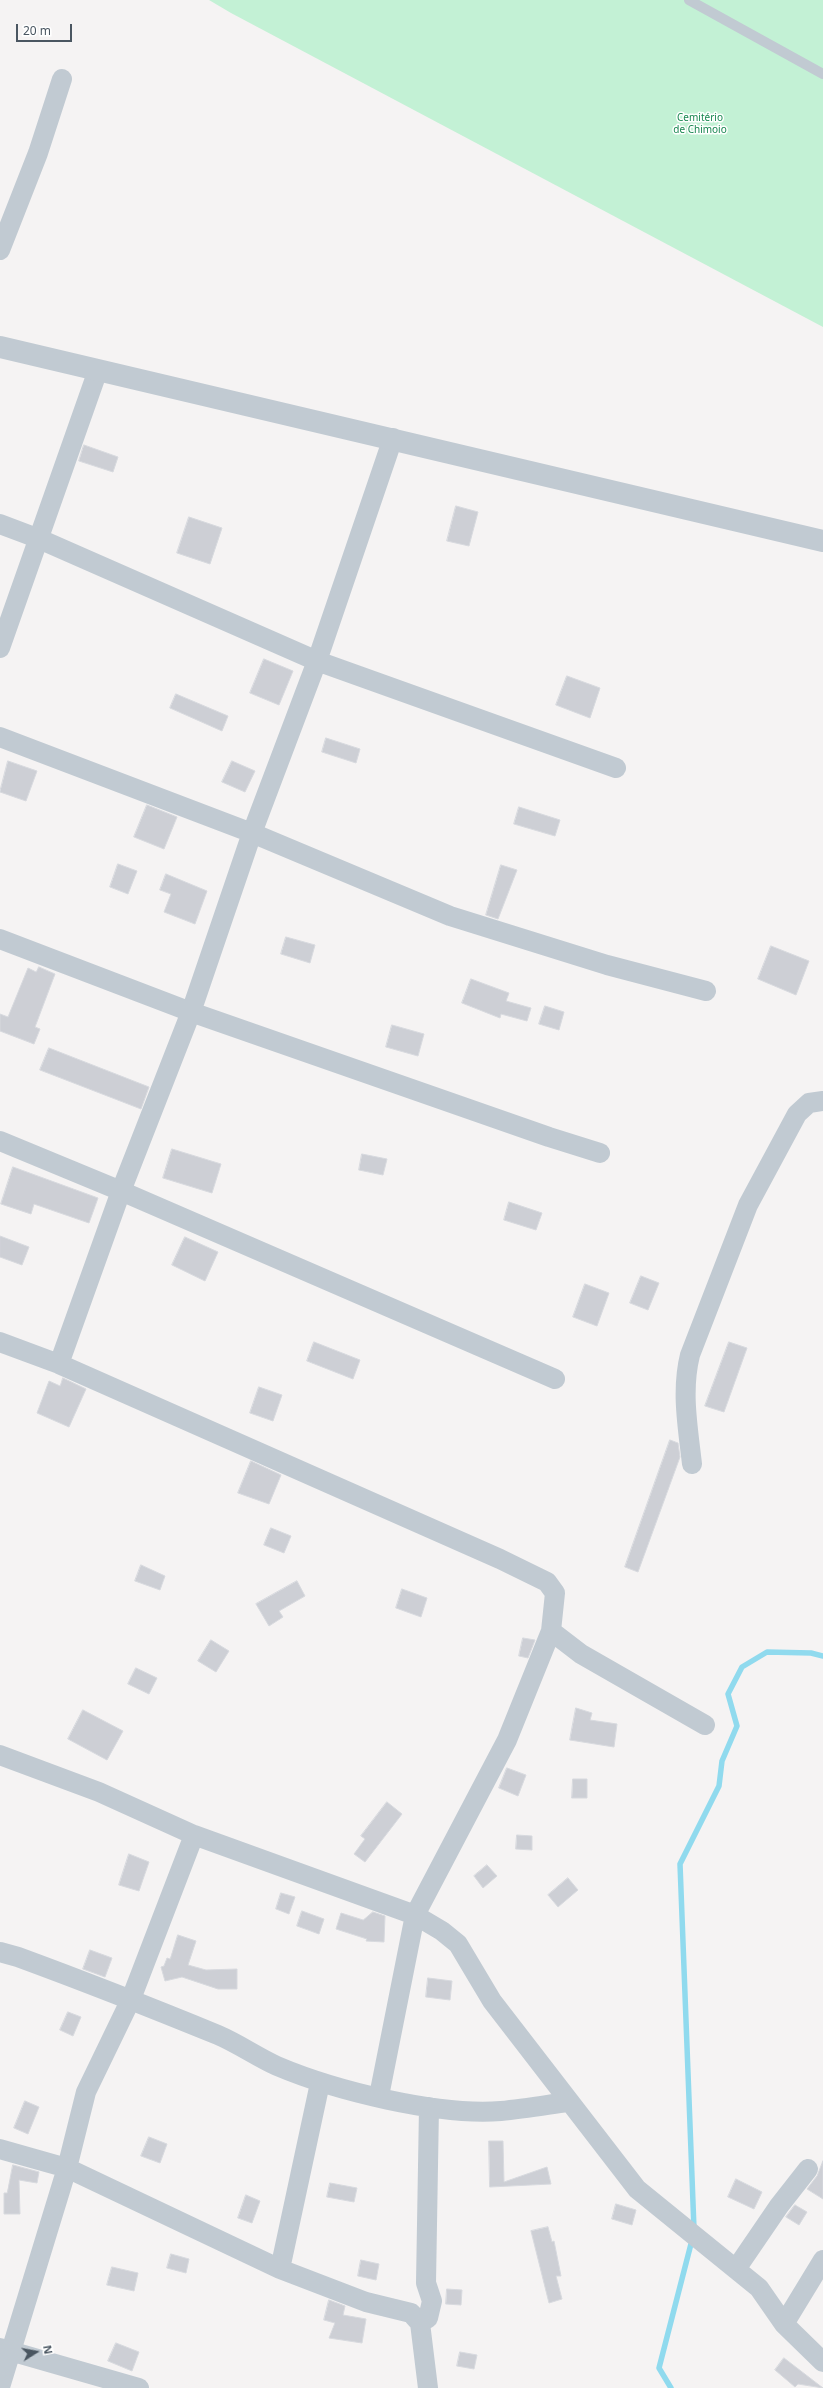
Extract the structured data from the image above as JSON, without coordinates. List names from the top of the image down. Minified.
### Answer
{"parks":["Cemitério de Chimoio"],"scale_bar":"20 m","north":"right"}
